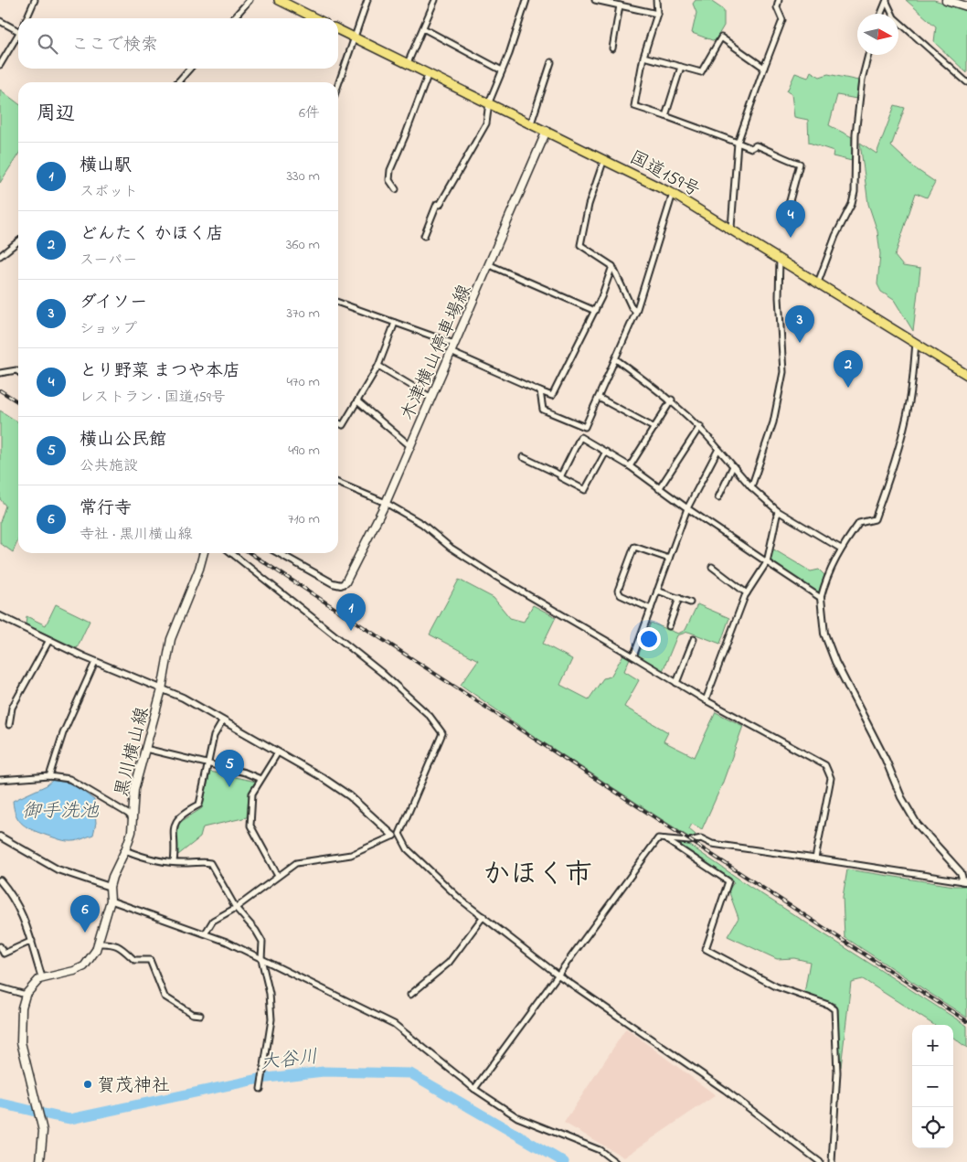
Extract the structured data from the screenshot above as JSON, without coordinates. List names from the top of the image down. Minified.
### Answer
{"streets":{"highway":["国道159号"],"main road":["木津横山停車場線","黒川横山線"]},"crossings":[["国道159号","木津横山停車場線"]],"districts":["かほく市"],"water":["御手洗池","大谷川"],"places":["賀茂神社"],"north":"right","page":{"search":"ここで検索","heading":["周辺","6件"],"list":[{"mark":"1","name":"横山駅","note":"スポット","value":"330 m"},{"mark":"2","name":"どんたく かほく店","note":"スーパー","value":"360 m"},{"mark":"3","name":"ダイソー","note":"ショップ","value":"370 m"},{"mark":"4","name":"とり野菜 まつや本店","note":"レストラン · 国道159号","value":"470 m"},{"mark":"5","name":"横山公民館","note":"公共施設","value":"490 m"},{"mark":"6","name":"常行寺","note":"寺社 · 黒川横山線","value":"710 m"}],"pins":["4","3","2","1","5","6"],"map_buttons":["+","−"]}}
